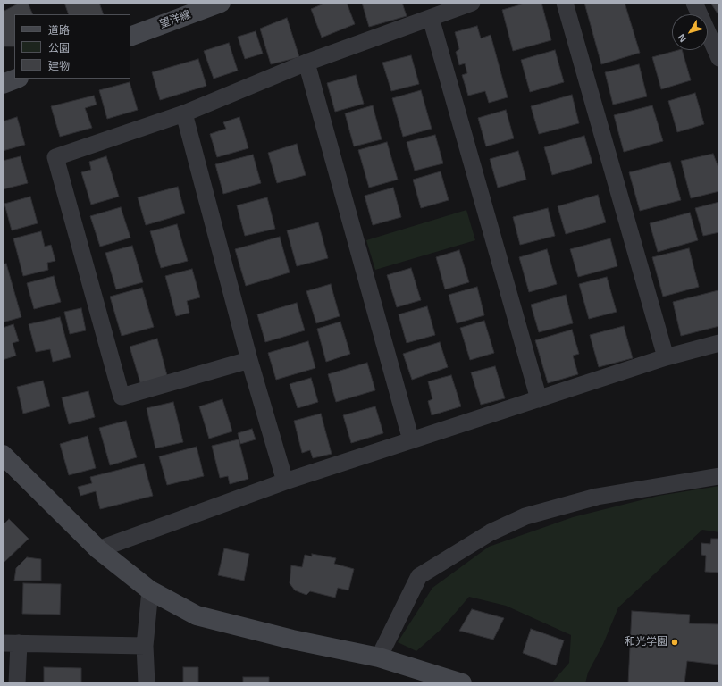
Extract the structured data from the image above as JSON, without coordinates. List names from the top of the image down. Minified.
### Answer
{"streets":{"street":["望洋線"]},"places":["和光学園"],"legend":["道路","公園","建物"],"north":"bottom left"}
